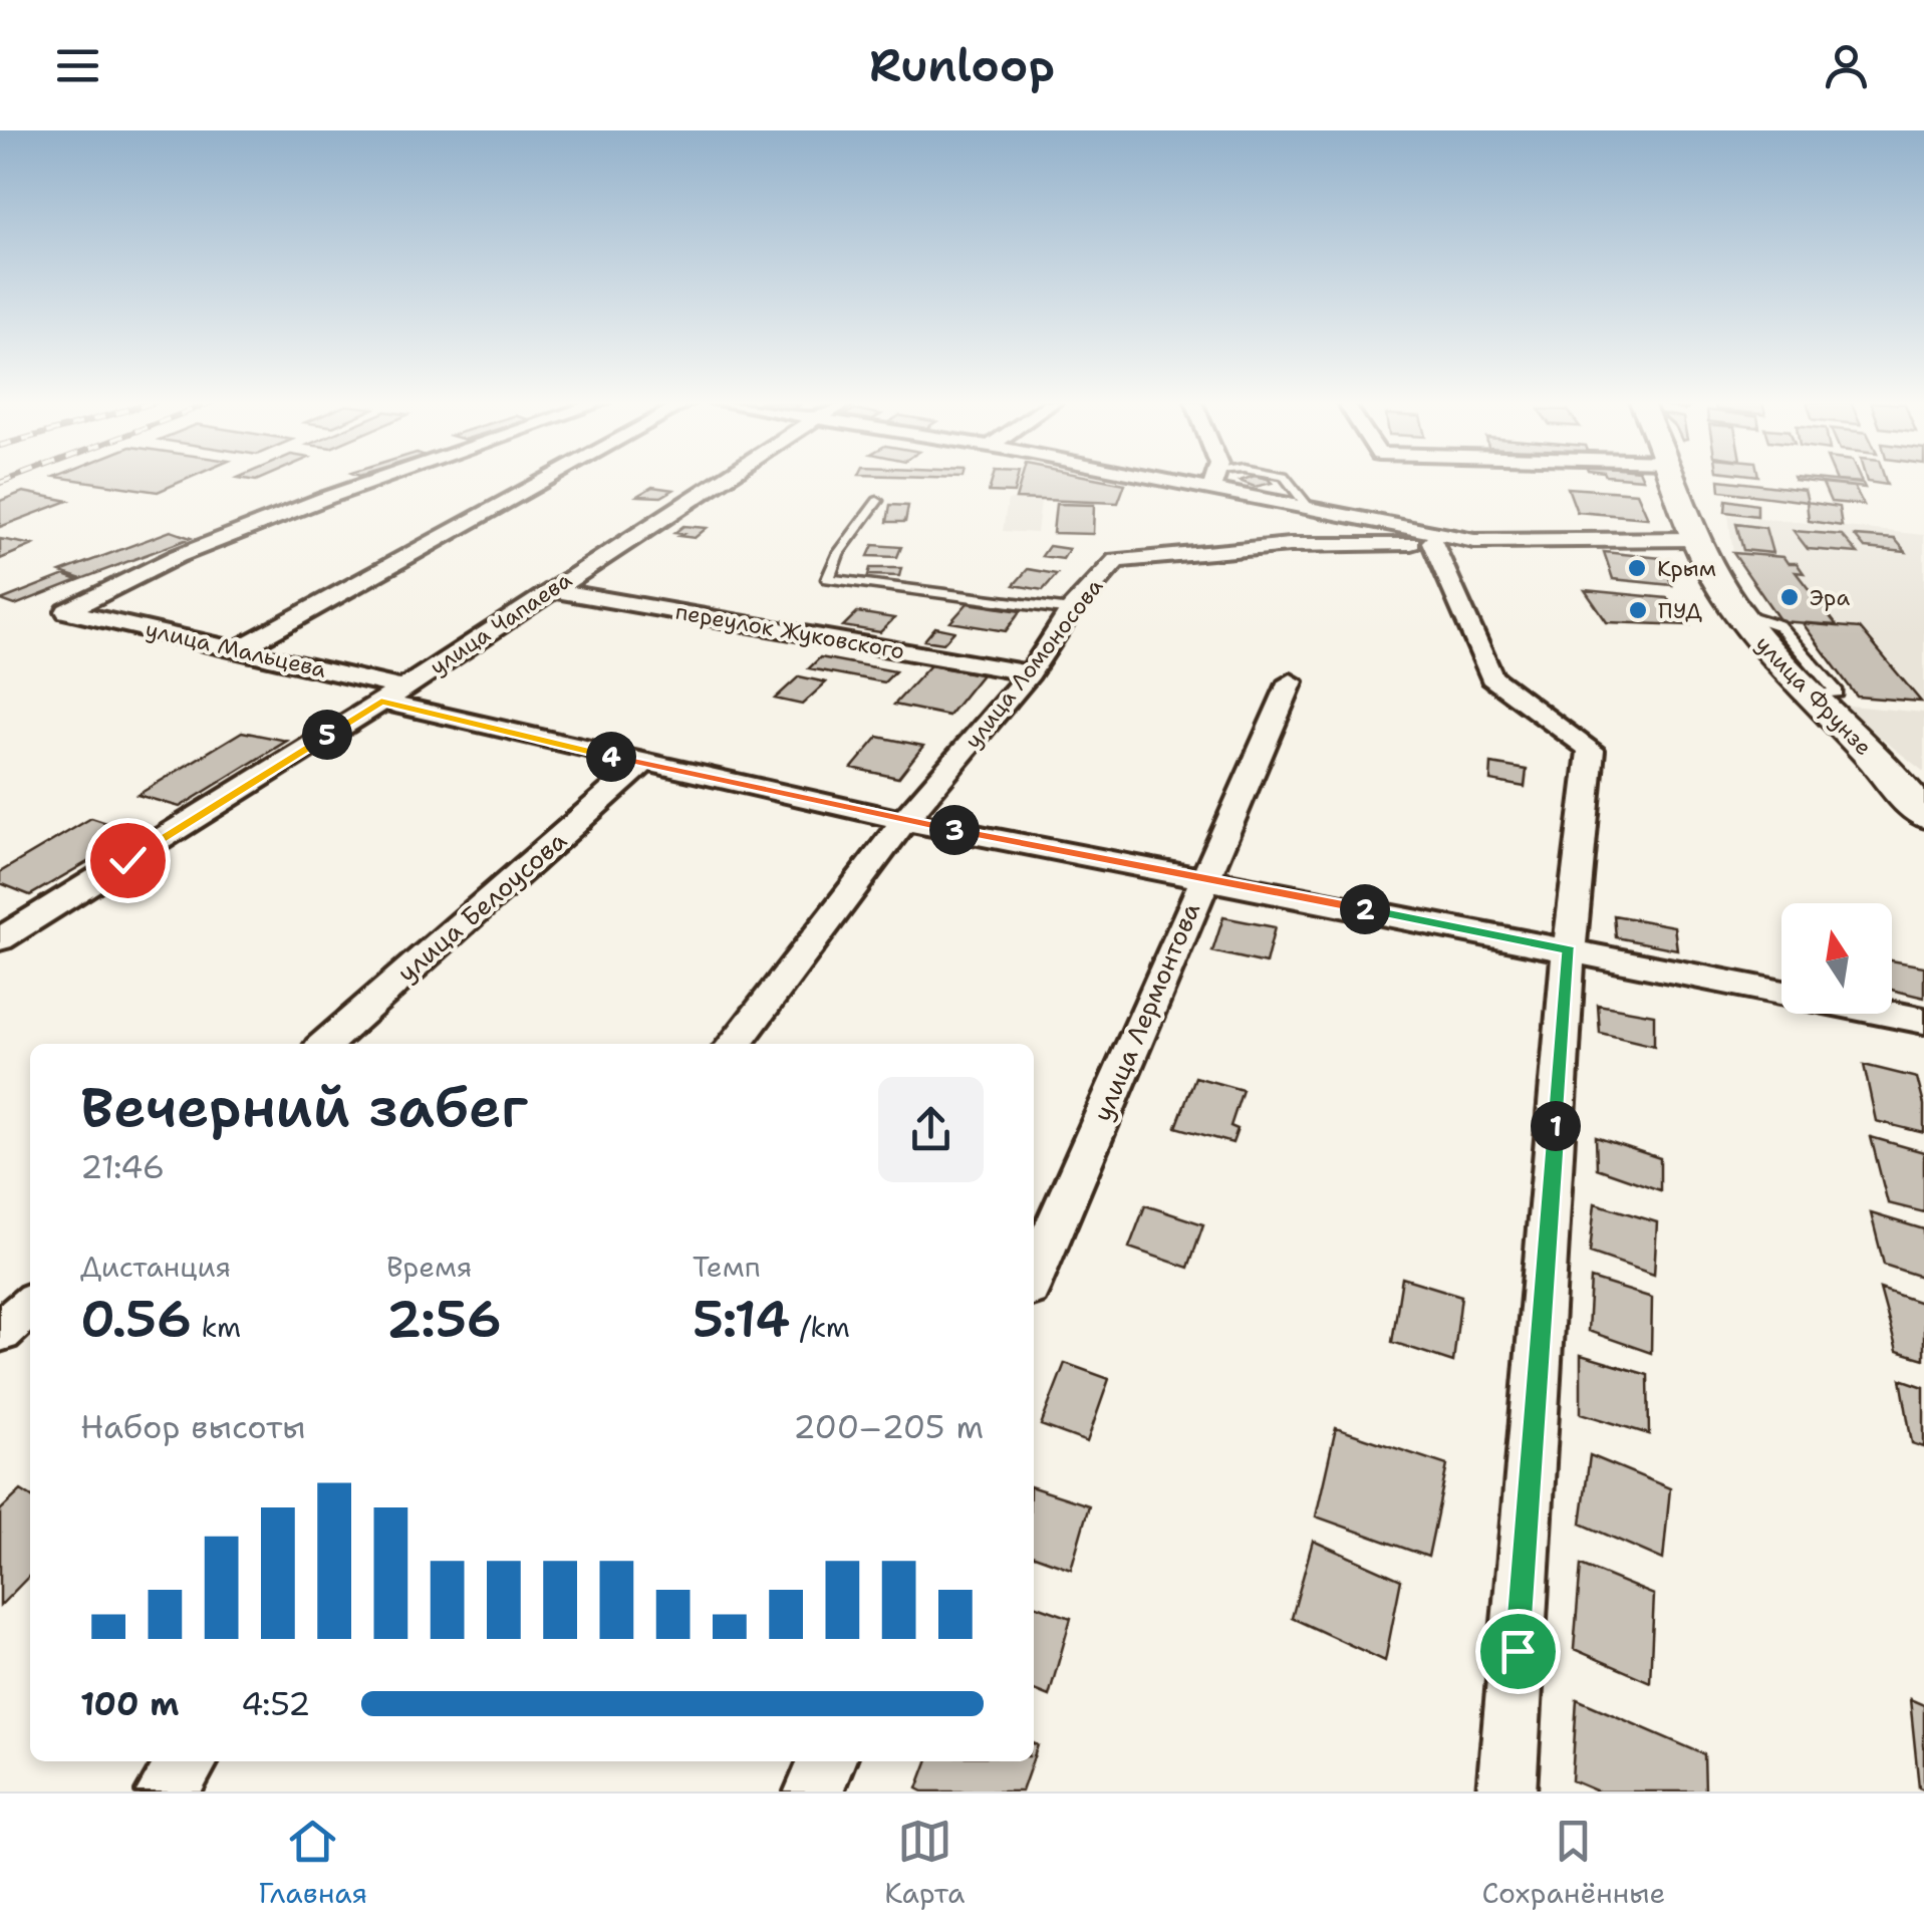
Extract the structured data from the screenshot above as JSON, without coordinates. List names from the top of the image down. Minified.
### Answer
{"streets":{"main road":["улица Фрунзе"],"street":["улица Чапаева","переулок Жуковского","улица Мальцева","улица Ломоносова","улица Белоусова","улица Лермонтова"]},"crossings":[["улица Чапаева","переулок Жуковского"],["улица Чапаева","улица Мальцева"],["переулок Жуковского","улица Ломоносова"],["улица Мальцева","улица Ломоносова"],["улица Мальцева","улица Белоусова"],["улица Мальцева","улица Лермонтова"]],"places":["Крым","Эра","ПУД"],"north":"top","page":{"header":"Runloop","pins":["5","4","3","2","1"],"heading":["Вечерний забег","21:46"],"stats":[["Дистанция","0.56 km"],["Время","2:56"],["Темп","5:14 /km"]],"chart":["Набор высоты","200–205 m"],"list":[{"name":"100 m","note":"4:52"}],"tabs":["Главная","Карта","Сохранённые"]}}
